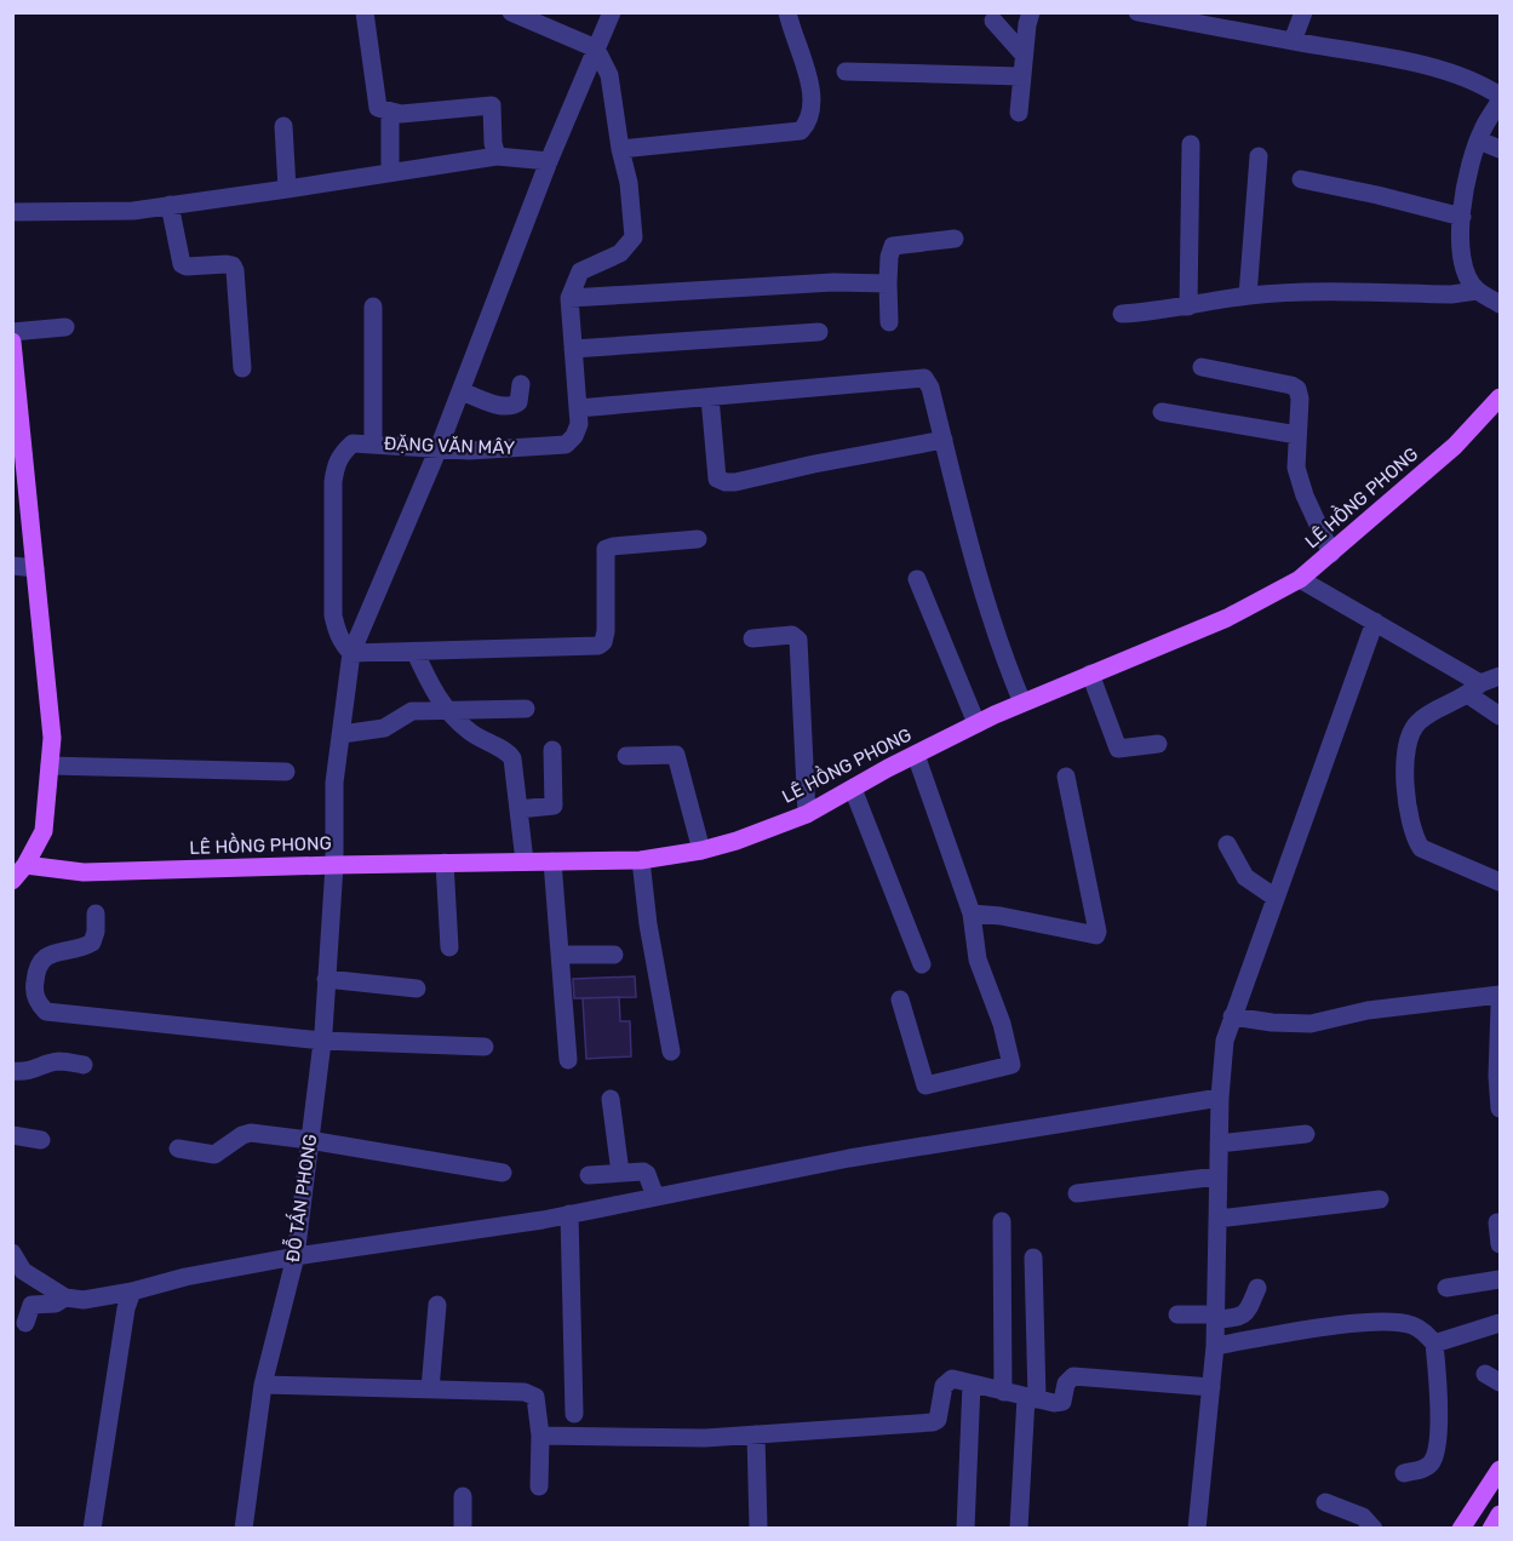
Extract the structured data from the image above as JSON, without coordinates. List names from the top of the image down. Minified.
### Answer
{"streets":{"main road":["LÊ HỒNG PHONG"],"street":["ĐẶNG VĂN MÂY","ĐỖ TẤN PHONG"]},"crossings":[["LÊ HỒNG PHONG","ĐỖ TẤN PHONG"]]}
